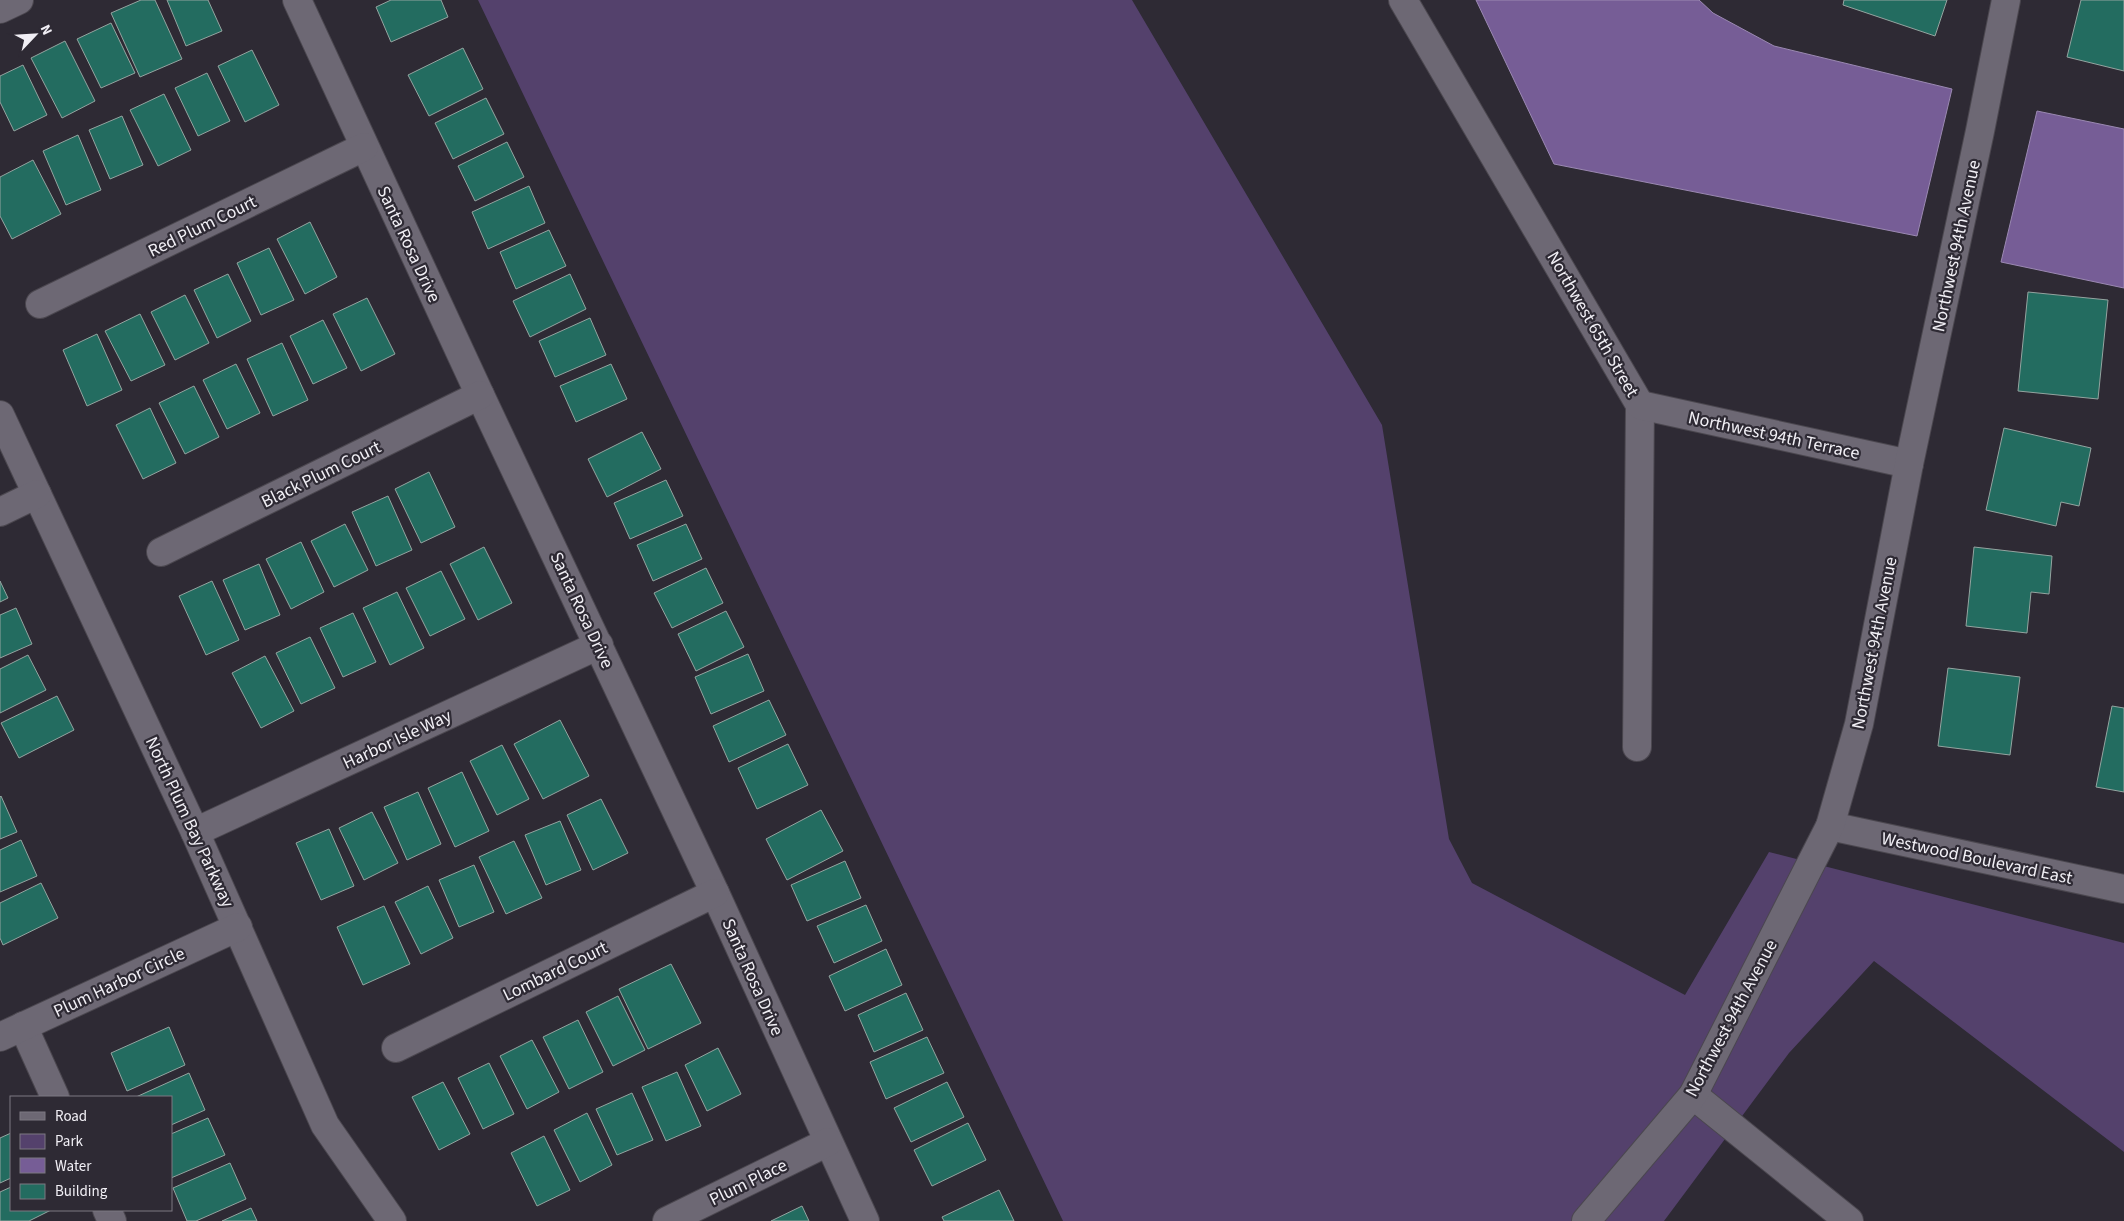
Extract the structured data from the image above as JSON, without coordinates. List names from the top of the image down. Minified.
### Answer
{"streets":{"street":["Red Plum Court","Santa Rosa Drive","Northwest 94th Avenue","Northwest 65th Street","Northwest 94th Terrace","Black Plum Court","Harbor Isle Way","North Plum Bay Parkway","Westwood Boulevard East","Lombard Court","Plum Harbor Circle","Plum Place"]},"crossings":[["Red Plum Court","Santa Rosa Drive"],["Santa Rosa Drive","Black Plum Court"],["Santa Rosa Drive","Harbor Isle Way"],["Santa Rosa Drive","Lombard Court"],["Santa Rosa Drive","Plum Place"],["Northwest 94th Avenue","Northwest 94th Terrace"],["Northwest 94th Avenue","Westwood Boulevard East"],["Northwest 65th Street","Northwest 94th Terrace"],["Harbor Isle Way","North Plum Bay Parkway"],["North Plum Bay Parkway","Plum Harbor Circle"]],"legend":["Road","Park","Water","Building"],"north":"top right"}
